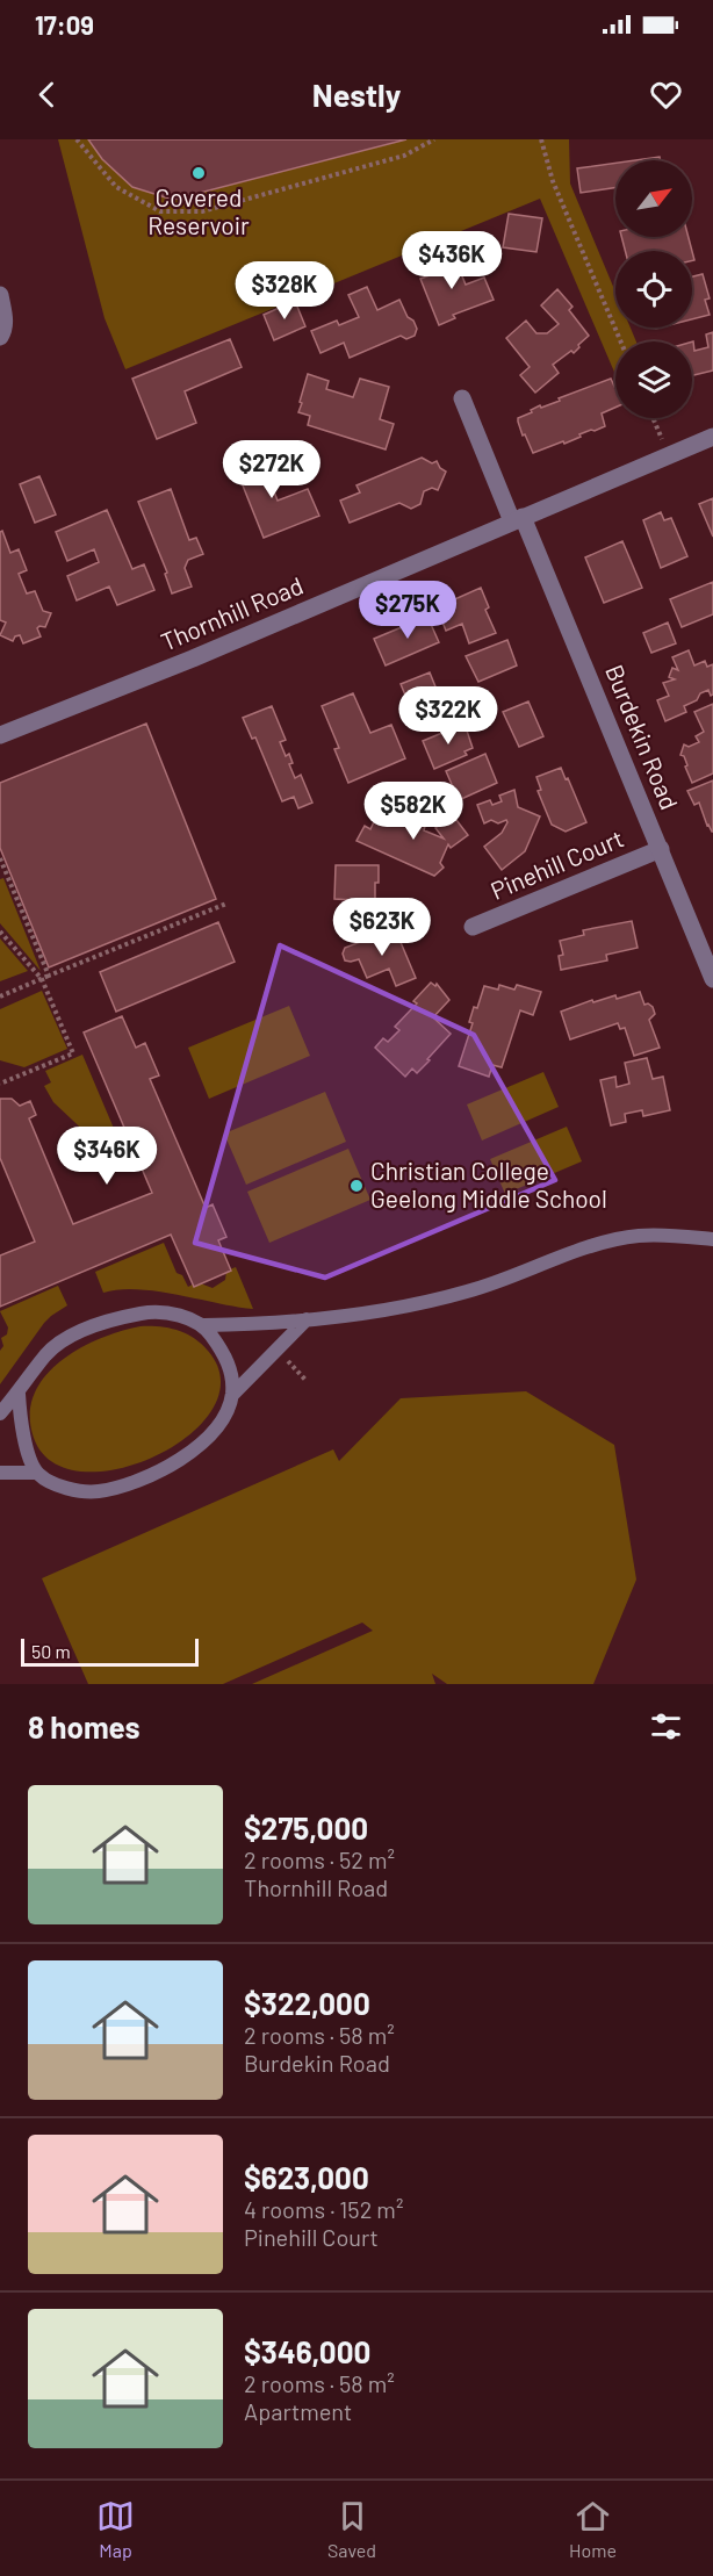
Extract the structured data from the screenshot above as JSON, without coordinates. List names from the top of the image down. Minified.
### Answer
{"streets":{"street":["Thornhill Road","Burdekin Road","Pinehill Court"]},"crossings":[["Thornhill Road","Burdekin Road"],["Burdekin Road","Pinehill Court"]],"places":["Covered Reservoir","Christian College Geelong Middle School"],"scale_bar":"50 m","north":"top right","page":{"status":"17:09","header":"Nestly","price":["$436K","$328K","$272K","$275K","$322K","$582K","$623K","$346K"],"scale":"50 m","heading":"8 homes","list":[{"name":"$275,000","note":"2 rooms · 52 m² · Thornhill Road"},{"name":"$322,000","note":"2 rooms · 58 m² · Burdekin Road"},{"name":"$623,000","note":"4 rooms · 152 m² · Pinehill Court"},{"name":"$346,000","note":"2 rooms · 58 m² · Apartment"}],"tabs":["Map","Saved","Home"]}}
